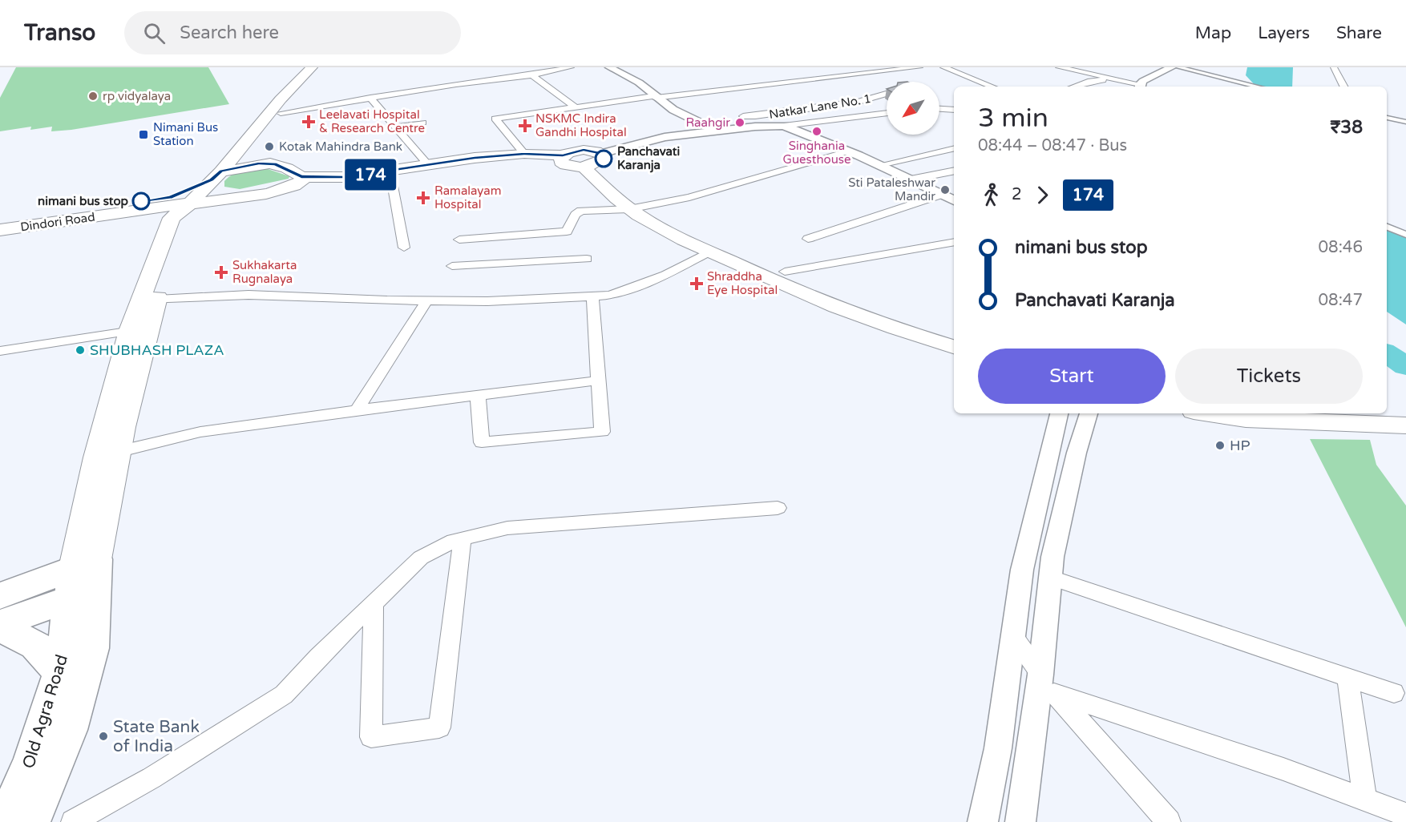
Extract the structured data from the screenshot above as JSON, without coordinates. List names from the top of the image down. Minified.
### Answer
{"streets":{"highway":["Old Agra Road"],"main road":["Dindori Road"],"street":["Natkar Lane No. 1"]},"places":{"other":["rp vidyalaya","Raahgir","Singhania Guesthouse","Kotak Mahindra Bank","Panchavati Karanja","Sti Pataleshwar Mandir","nimani bus stop","SHUBHASH PLAZA","HP","State Bank of India"],"health":["Leelavati Hospital & Research Centre","NSKMC Indira Gandhi Hospital","Ramalayam Hospital","Sukhakarta Rugnalaya","Shraddha Eye Hospital"],"transit":["Nimani Bus Station"]},"lines":["bus line 174"],"north":"bottom left","page":{"header":"Transo","search":"Search here","nav":["Map","Layers","Share"],"on_map":"174","heading":["3 min","08:44 – 08:47 · Bus","₹38"],"legs":["2","174"],"list":[{"name":"nimani bus stop","value":"08:46"},{"name":"Panchavati Karanja","value":"08:47"}],"buttons":["Start","Tickets"]}}
